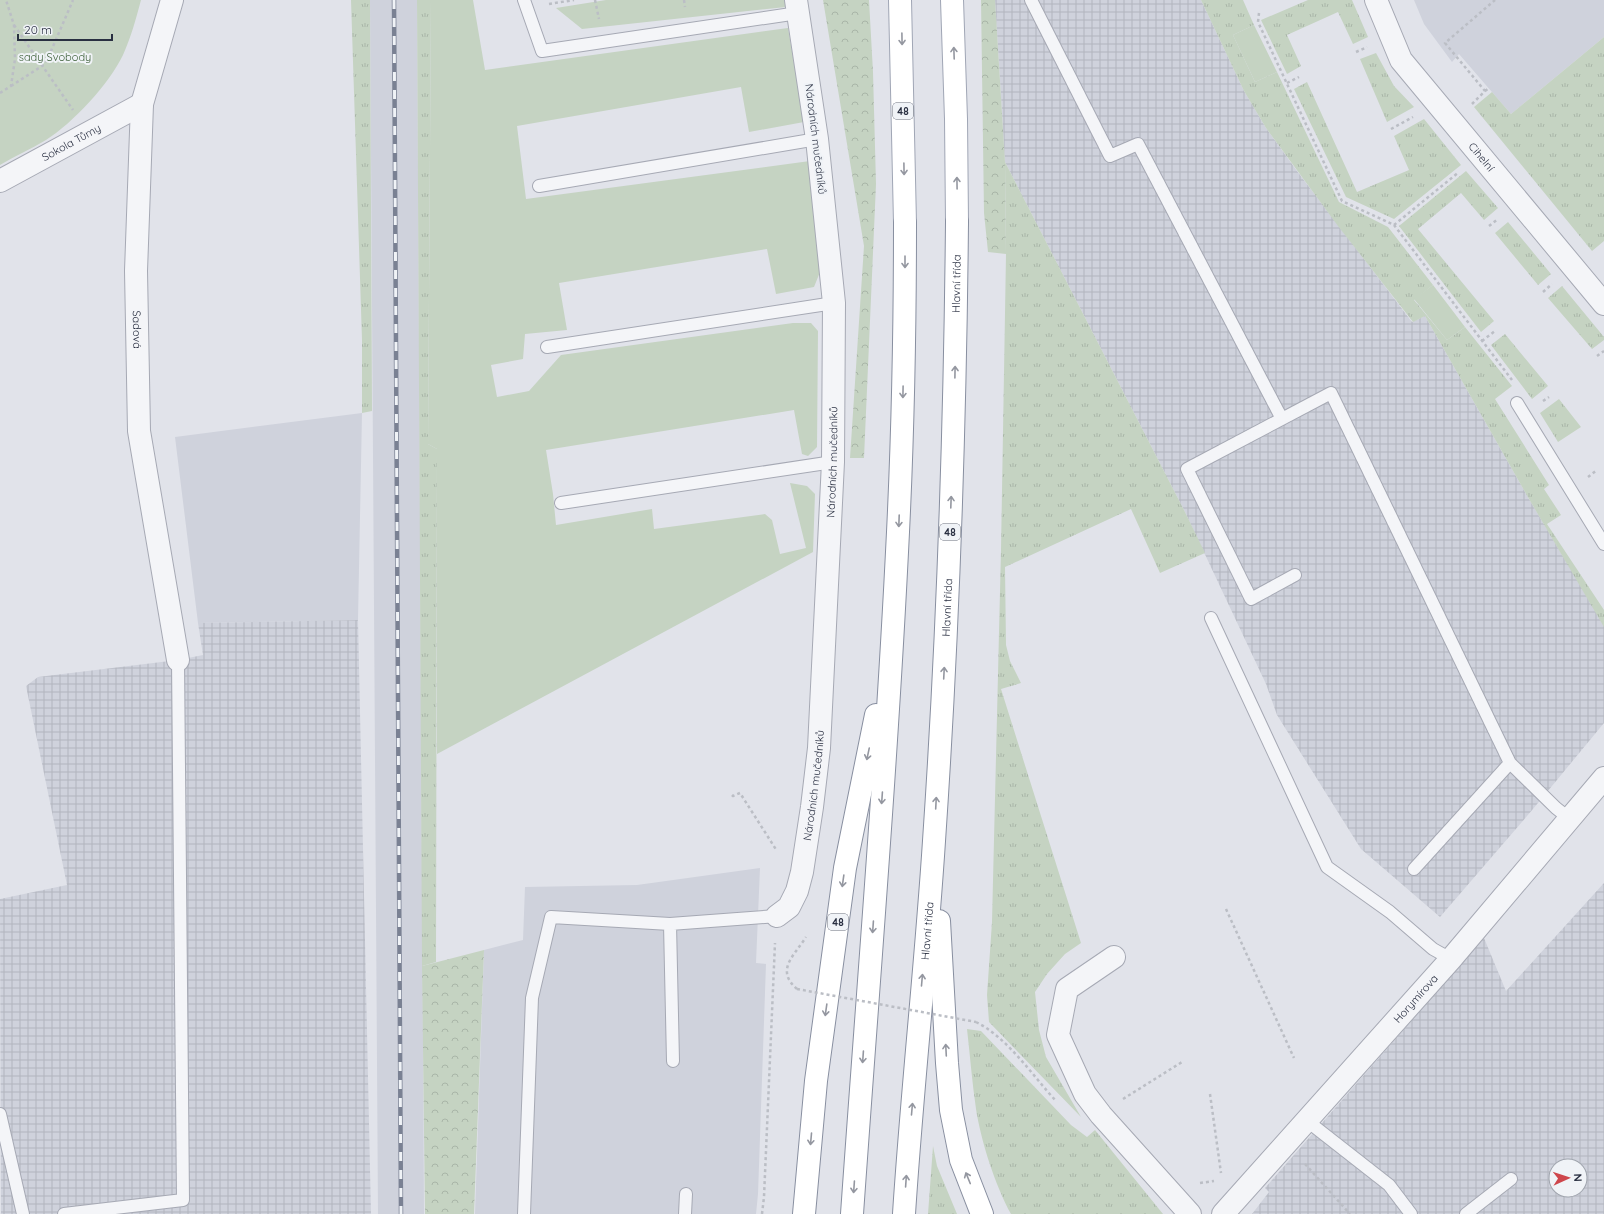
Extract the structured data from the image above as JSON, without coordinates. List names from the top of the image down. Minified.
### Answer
{"streets":{"main road":["48","Hlavní třída"],"street":["Národních mučedníků","Sokola Tůmy","Cihelní","Sadová","Horymírova"]},"crossings":[["48","Hlavní třída"],["Sokola Tůmy","Sadová"]],"parks":["sady Svobody"],"scale_bar":"20 m","north":"right"}
